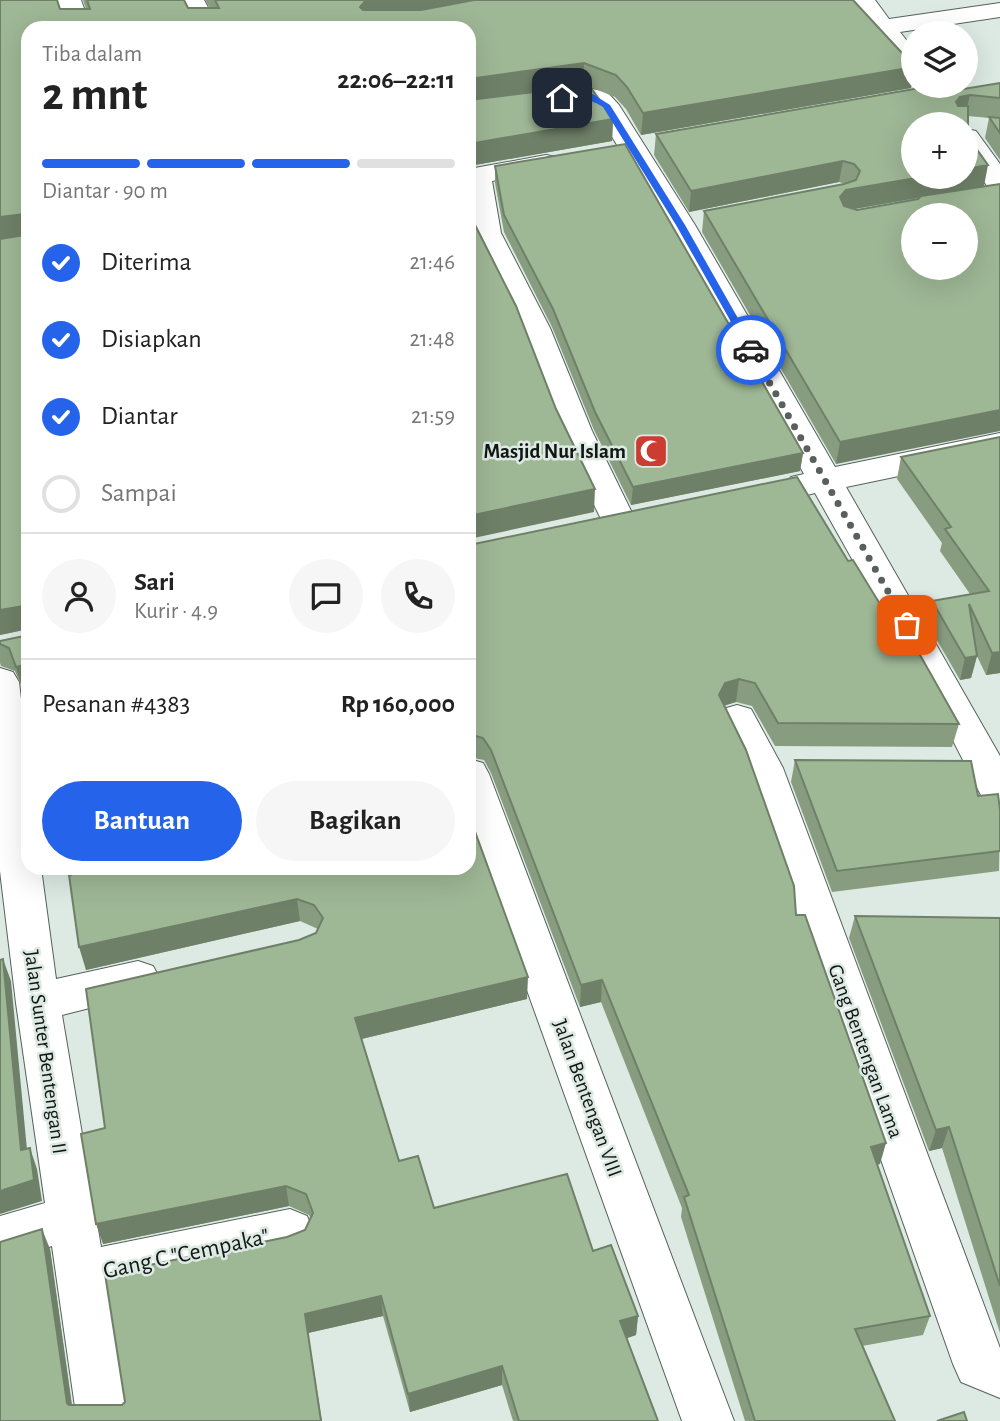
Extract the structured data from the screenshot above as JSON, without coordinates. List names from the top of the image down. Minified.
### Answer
{"streets":{"street":["Gang Bentengan Lama","Jalan Sunter Bentengan II","Jalan Bentengan VIII","Gang C \"Cempaka\""]},"crossings":[["Jalan Sunter Bentengan II","Gang C \"Cempaka\""]],"places":{"mosque":["Masjid Nur Islam"]},"page":{"map_buttons":["+","−"],"heading":["2 mnt","Tiba dalam","22:06–22:11"],"panel":["Sari","Kurir · 4.9","Pesanan #4383","Rp 160,000"],"bar":"Diantar · 90 m","list":[["Diterima","21:46"],["Disiapkan","21:48"],["Diantar","21:59"],"Sampai"],"buttons":["Bantuan","Bagikan"]}}
